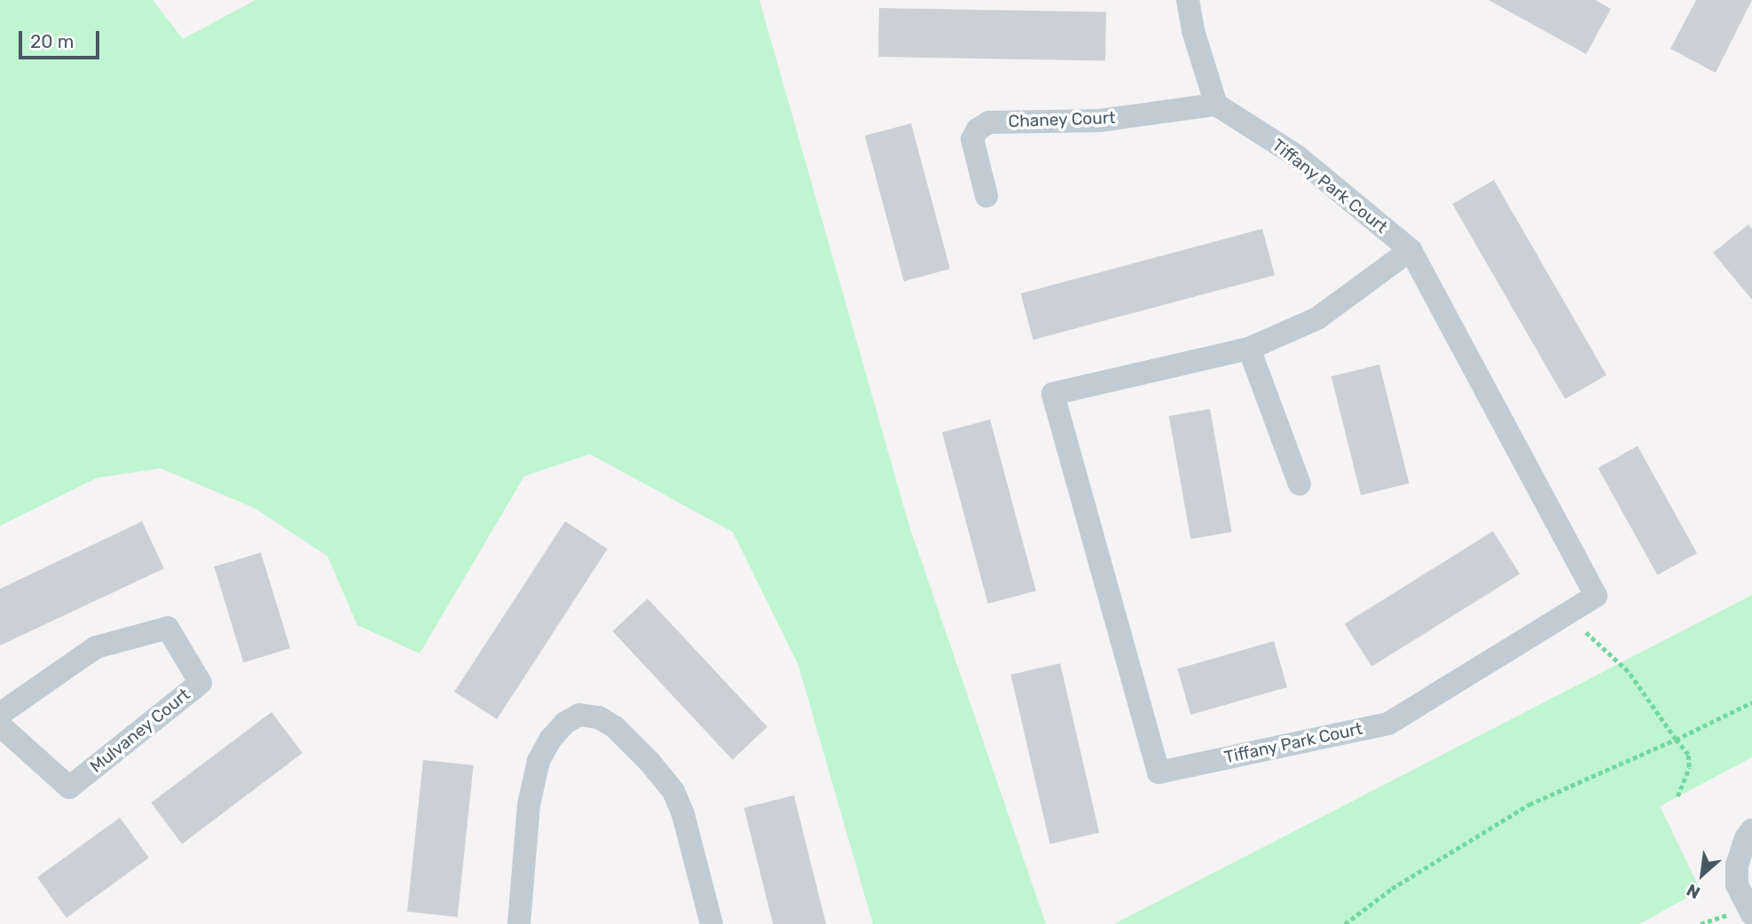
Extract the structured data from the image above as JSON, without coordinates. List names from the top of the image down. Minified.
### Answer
{"streets":{"street":["Chaney Court","Tiffany Park Court","Mulvaney Court"]},"crossings":[["Chaney Court","Tiffany Park Court"]],"scale_bar":"20 m","north":"bottom left"}
